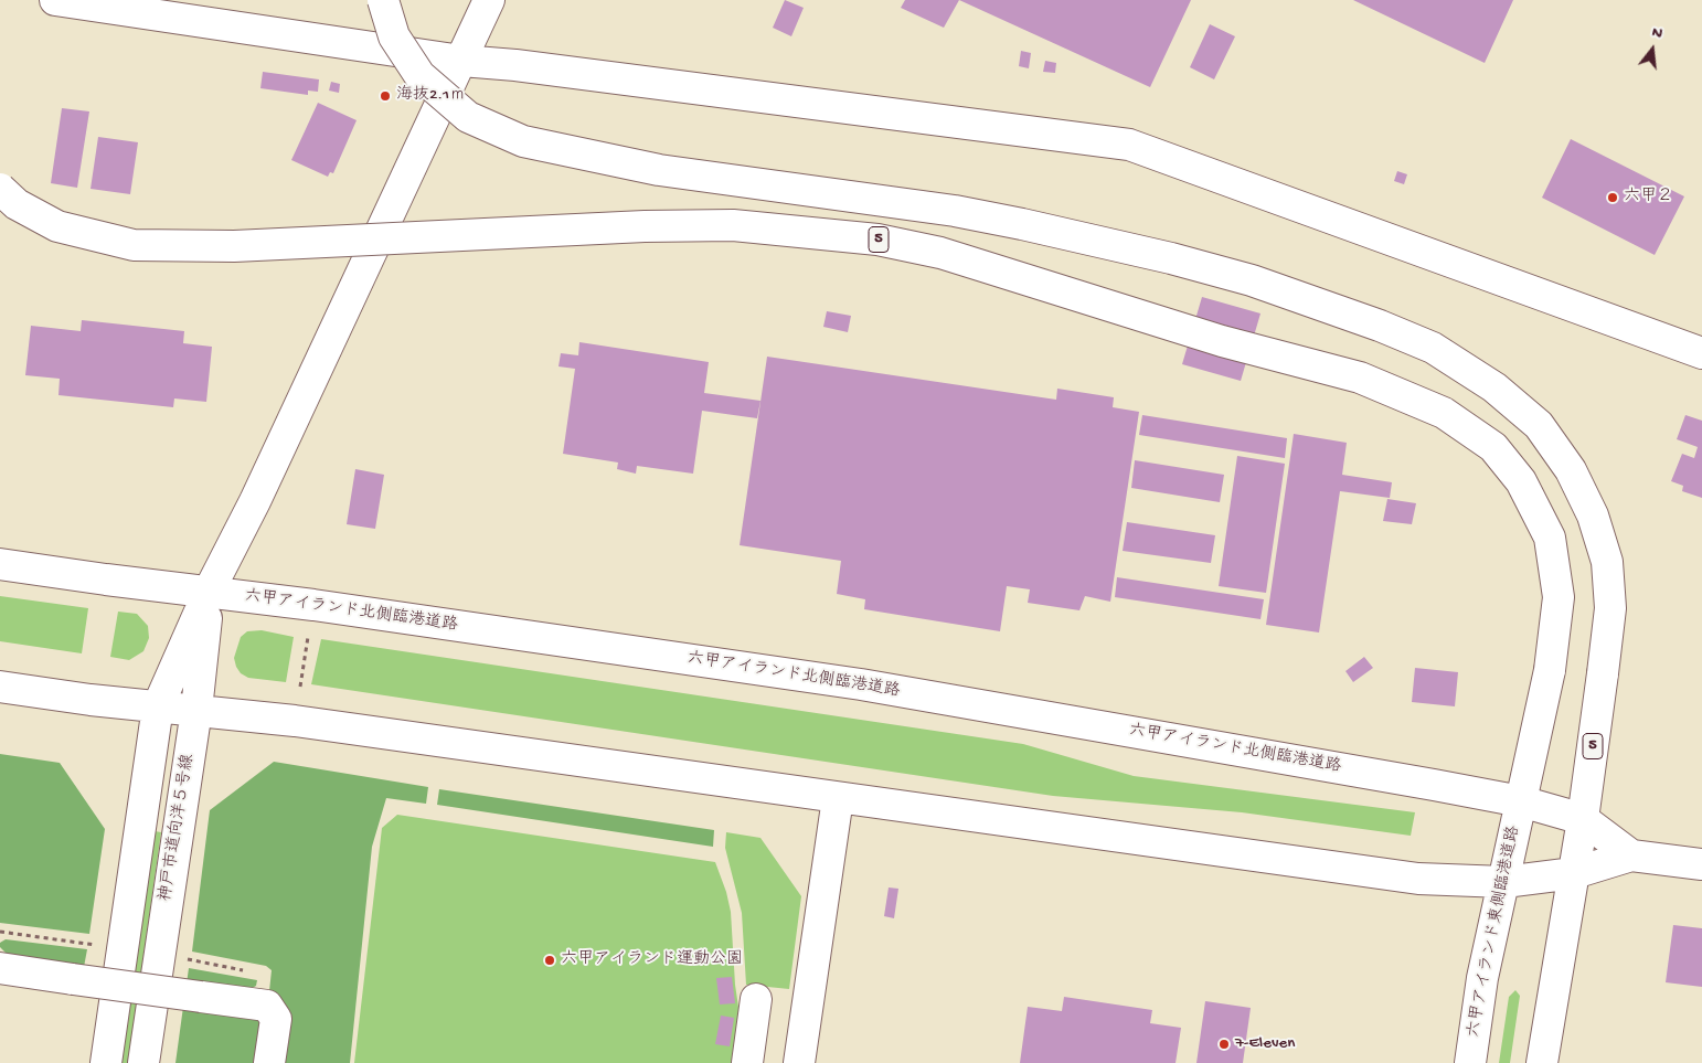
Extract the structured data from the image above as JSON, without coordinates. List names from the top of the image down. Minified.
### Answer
{"streets":{"main road":["5","六甲アイランド北側臨港道路","神戸市道向洋５号線","六甲アイランド東側臨港道路"]},"crossings":[["5","六甲アイランド北側臨港道路"],["5","六甲アイランド東側臨港道路"],["六甲アイランド北側臨港道路","神戸市道向洋５号線"],["六甲アイランド北側臨港道路","六甲アイランド東側臨港道路"]],"places":["海抜2.1ｍ","六甲２","六甲アイランド運動公園","7-Eleven"],"north":"top"}
